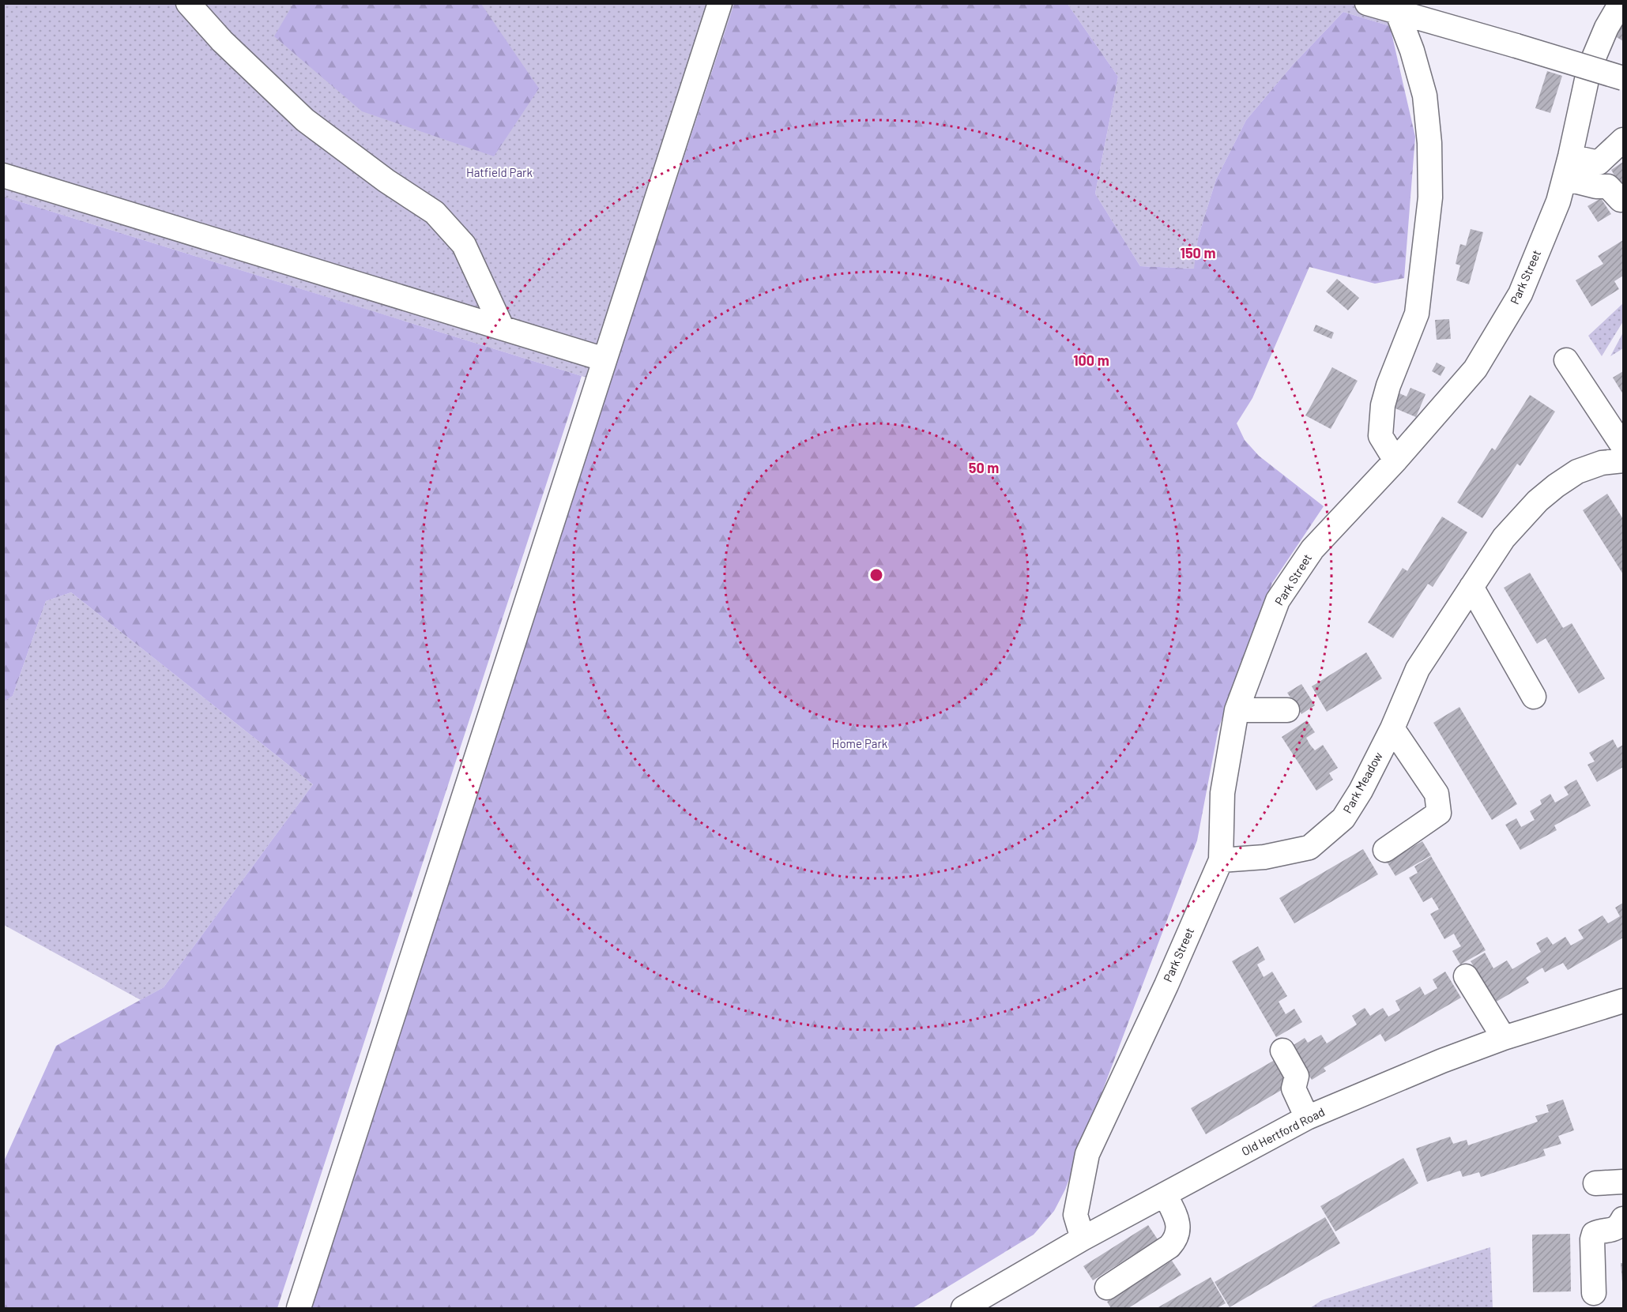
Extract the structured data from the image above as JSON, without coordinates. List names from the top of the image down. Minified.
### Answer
{"streets":{"street":["Park Street","Park Meadow","Old Hertford Road"]},"crossings":[["Park Street","Park Meadow"],["Park Street","Old Hertford Road"]],"parks":["Hatfield Park","Home Park"],"rings":["150 m","100 m","50 m"]}
